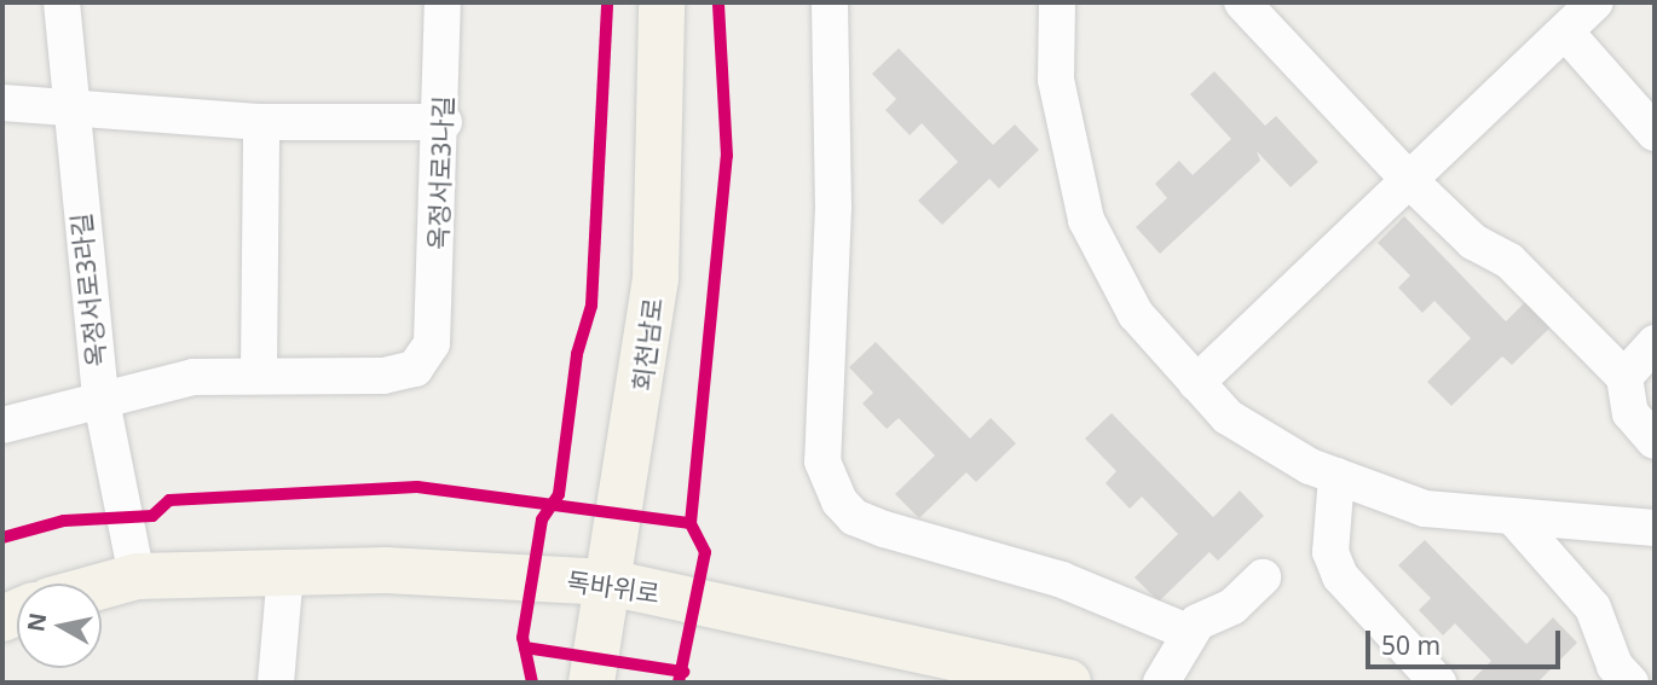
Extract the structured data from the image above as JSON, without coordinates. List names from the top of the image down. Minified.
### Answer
{"streets":{"main road":["회천남로","독바위로"],"street":["옥정서로3나길","옥정서로3라길"]},"crossings":[["옥정서로3라길","독바위로"],["회천남로","독바위로"]],"scale_bar":"50 m","north":"left"}
